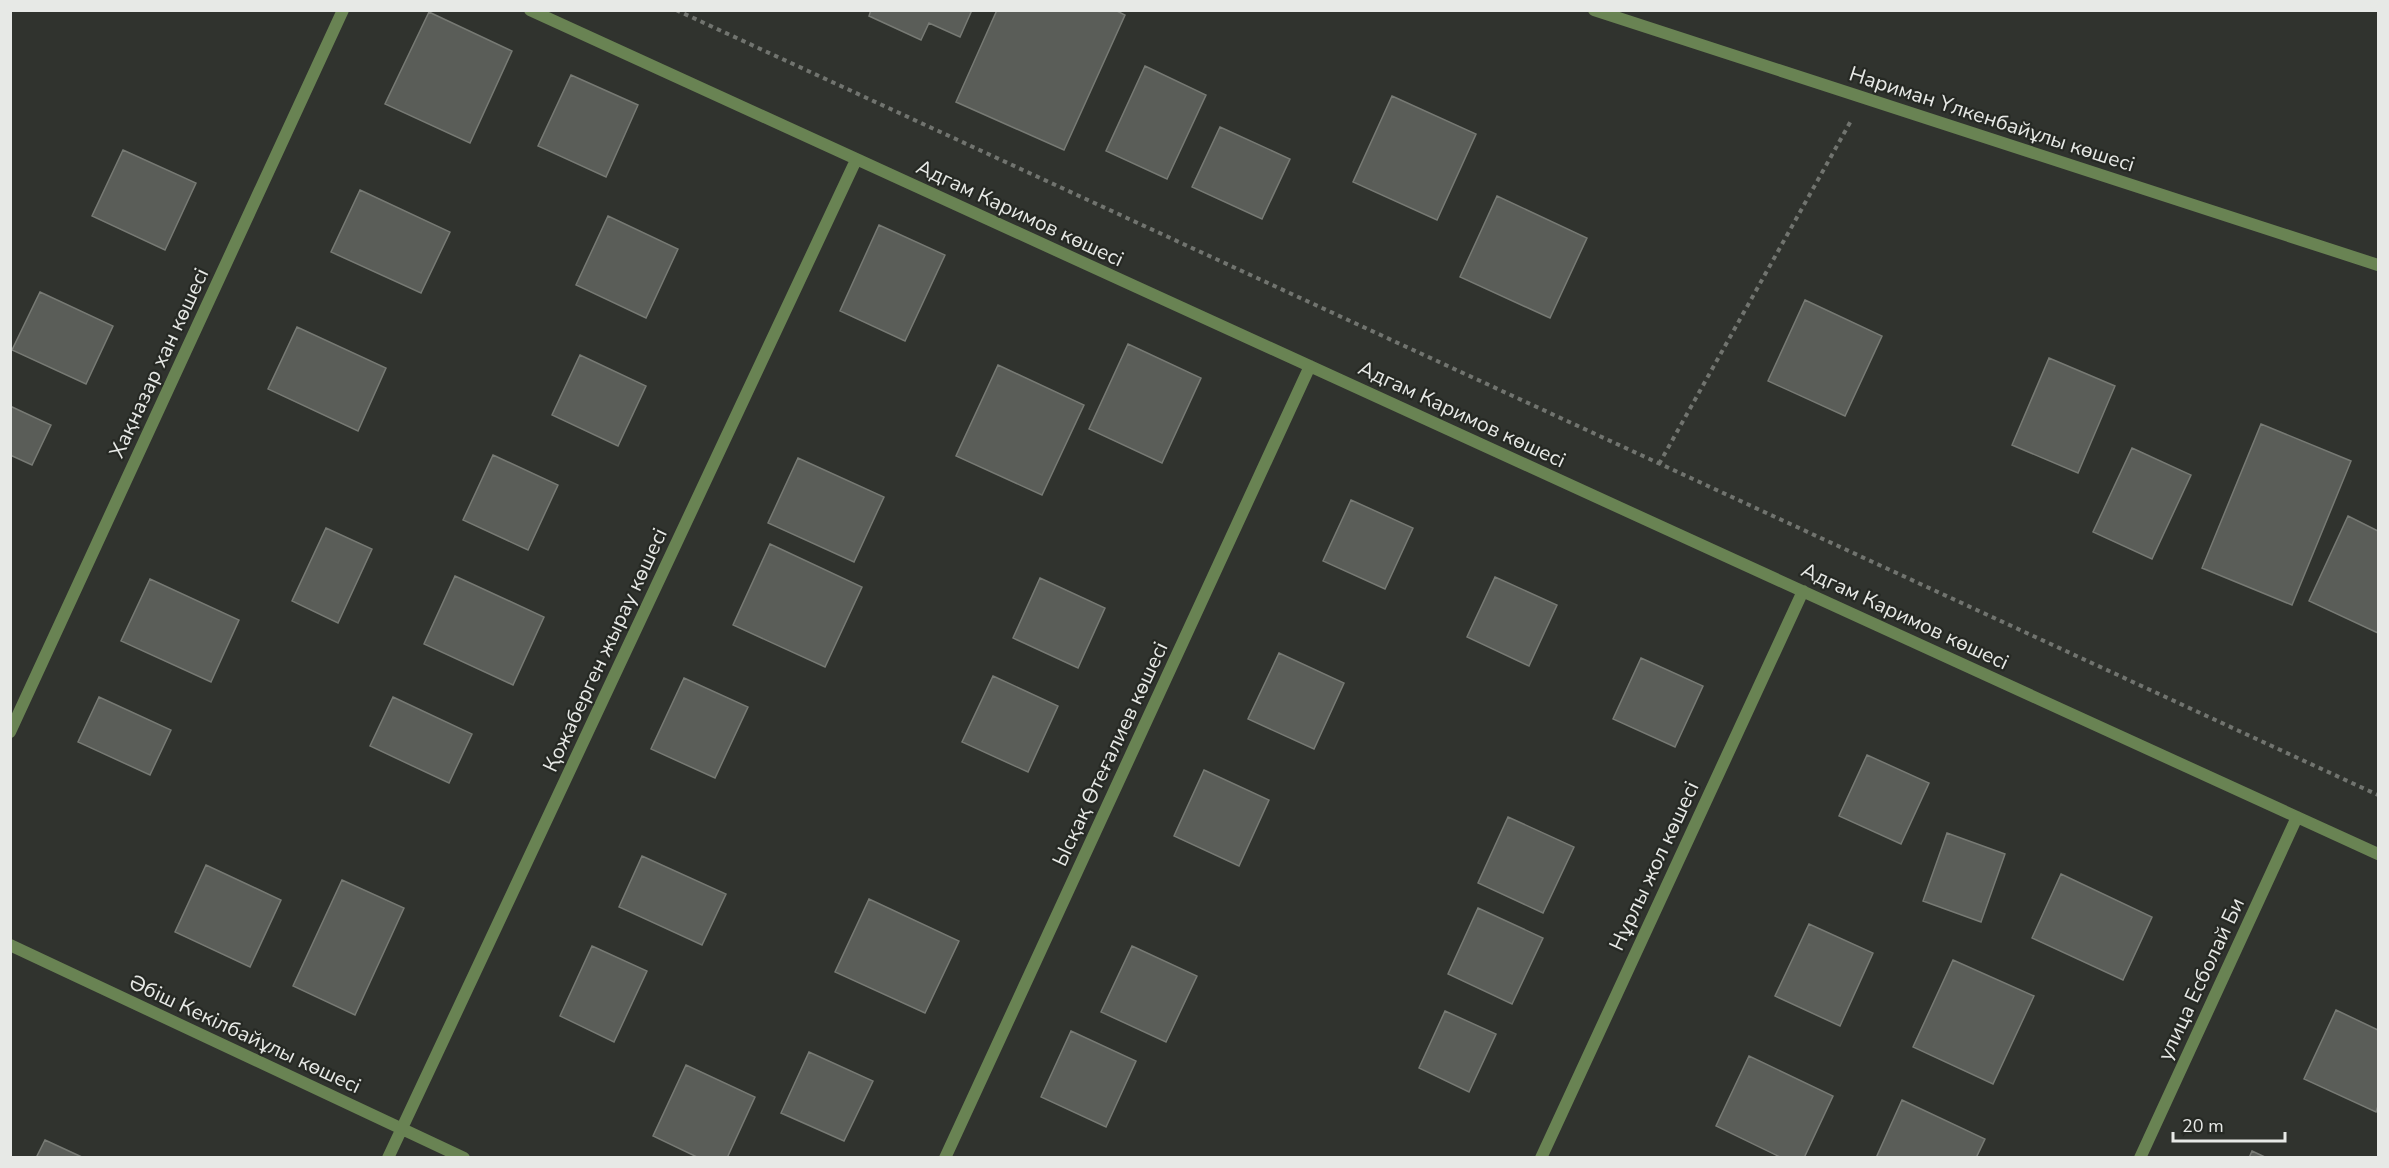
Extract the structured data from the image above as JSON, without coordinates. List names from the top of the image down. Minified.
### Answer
{"streets":{"street":["Нариман Үлкенбайұлы көшесі","Адгам Каримов көшесі","Хақназар хан көшесі","Қожаберген жырау көшесі","Ысқақ Өтеғалиев көшесі","Нұрлы жол көшесі","улица Есболай Би","Әбіш Кекілбайұлы көшесі"]},"crossings":[["Адгам Каримов көшесі","Қожаберген жырау көшесі"],["Адгам Каримов көшесі","Ысқақ Өтеғалиев көшесі"],["Адгам Каримов көшесі","Нұрлы жол көшесі"],["Адгам Каримов көшесі","улица Есболай Би"],["Қожаберген жырау көшесі","Әбіш Кекілбайұлы көшесі"]],"scale_bar":"20 m"}
